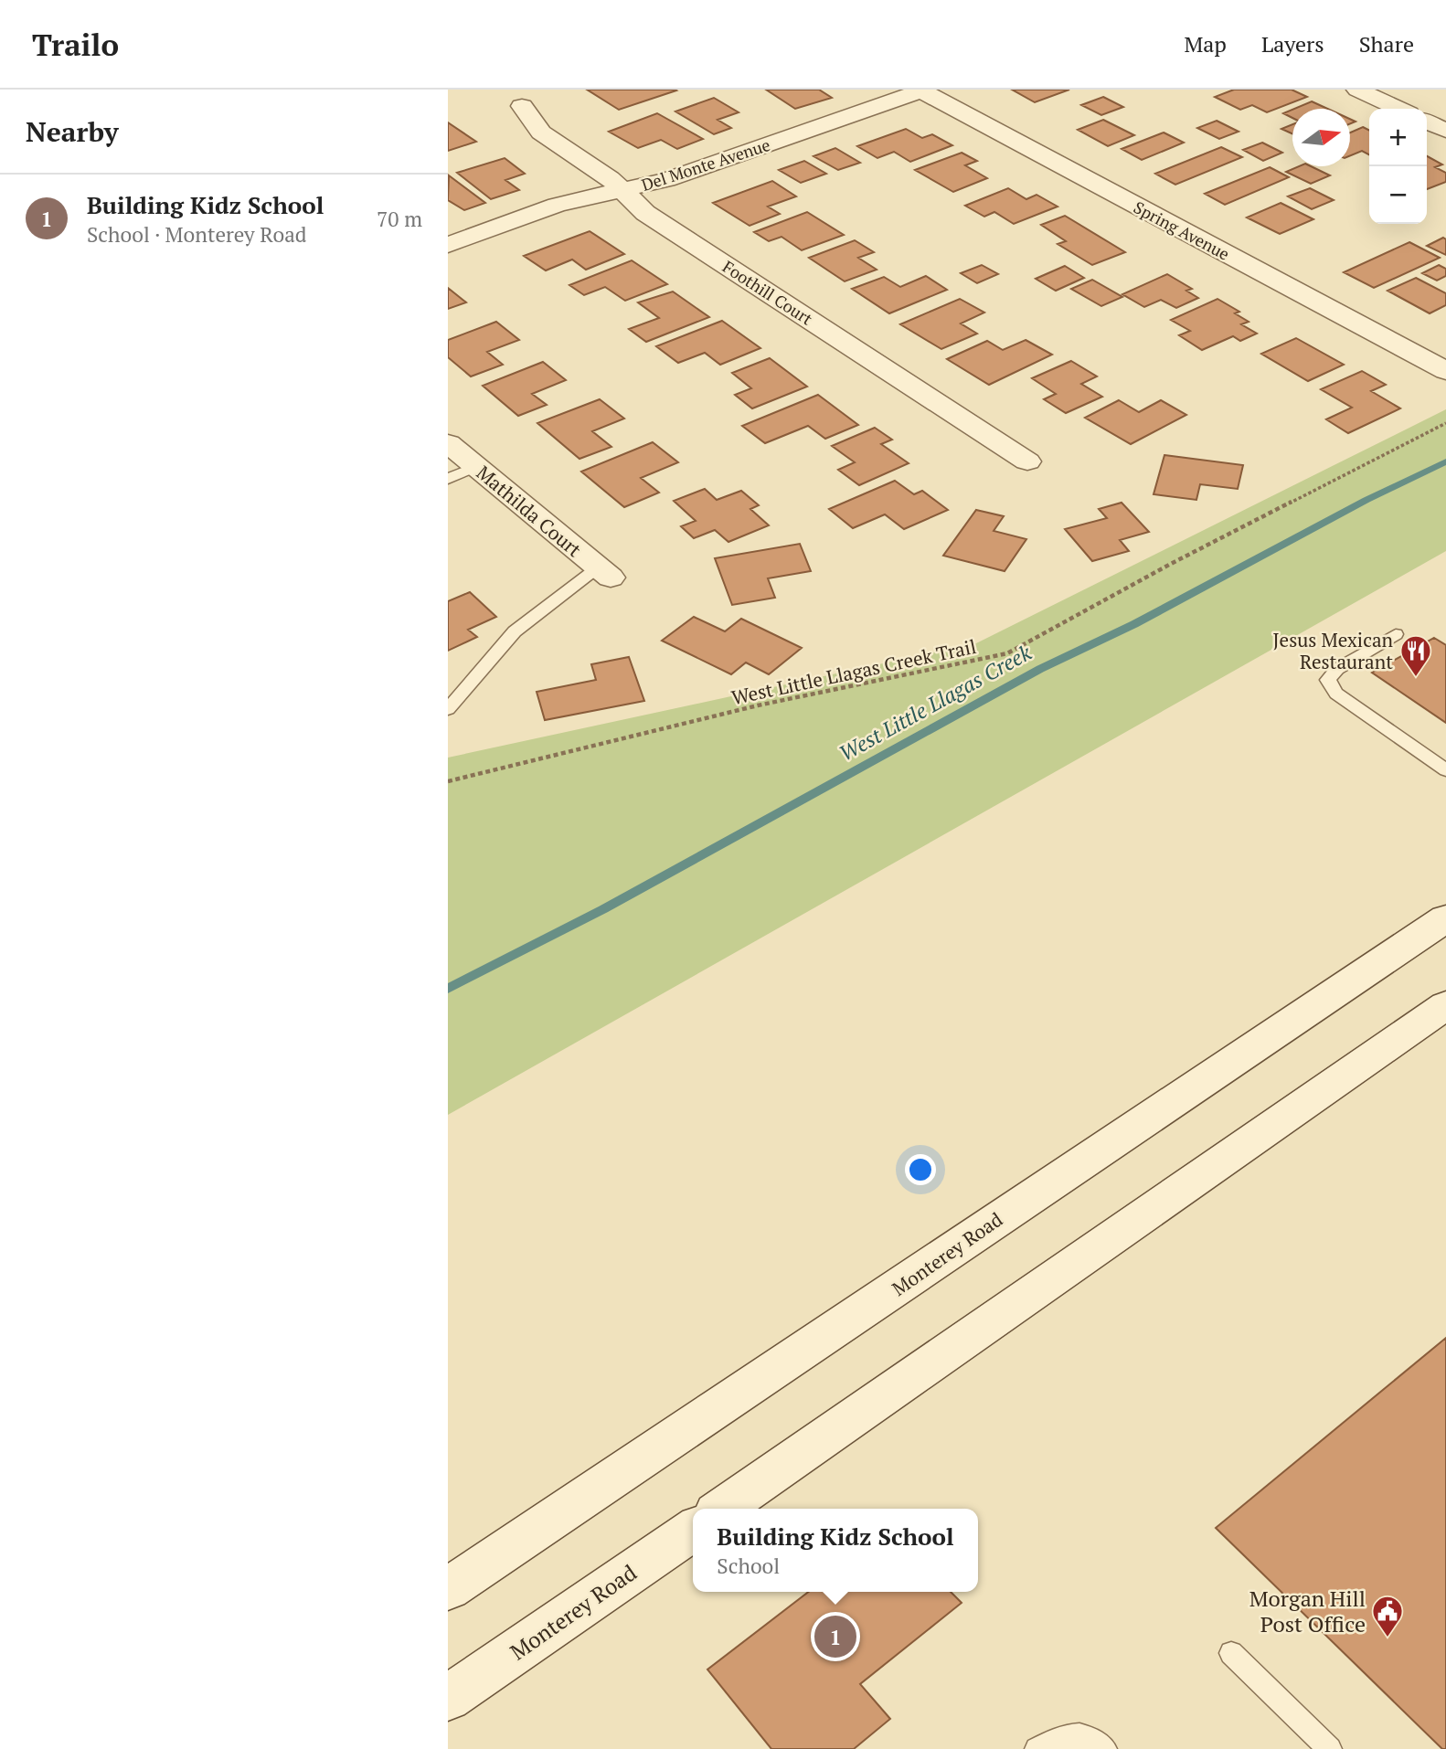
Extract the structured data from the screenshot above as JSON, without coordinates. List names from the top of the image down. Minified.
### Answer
{"streets":{"street":["Del Monte Avenue","Spring Avenue","Foothill Court","Mathilda Court","Monterey Road"],"path":["West Little Llagas Creek Trail"]},"crossings":[["Del Monte Avenue","Spring Avenue"],["Del Monte Avenue","Foothill Court"]],"water":["West Little Llagas Creek"],"places":{"restaurant":["Jesus Mexican Restaurant"],"public building":["Morgan Hill Post Office"]},"north":"right","page":{"header":"Trailo","nav":["Map","Layers","Share"],"heading":"Nearby","map_buttons":["+","−"],"list":[{"mark":"1","name":"Building Kidz School","note":"School · Monterey Road","value":"70 m"}],"popup":["Building Kidz School","School"],"pins":"1"}}
